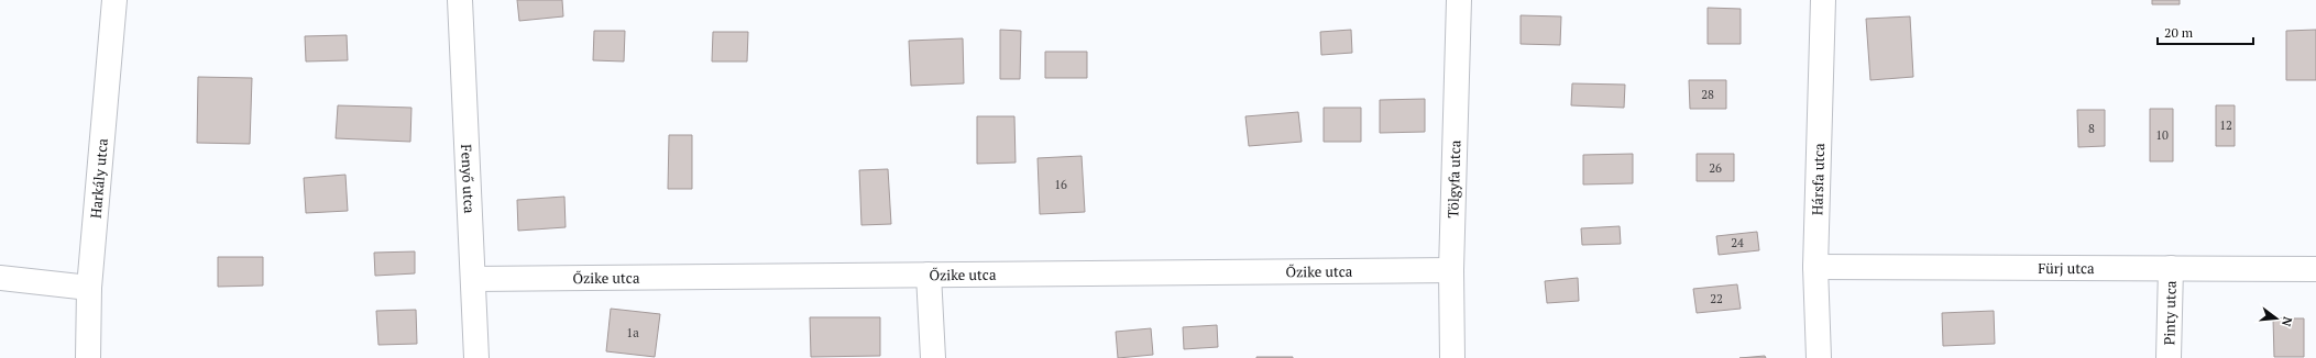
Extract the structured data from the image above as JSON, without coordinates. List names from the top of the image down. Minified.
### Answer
{"streets":{"street":["Harkály utca","Fenyő utca","Tölgyfa utca","Hársfa utca","Fürj utca","Őzike utca","Pinty utca"]},"crossings":[["Fenyő utca","Őzike utca"],["Tölgyfa utca","Őzike utca"],["Hársfa utca","Fürj utca"],["Fürj utca","Pinty utca"]],"house_numbers":["28","12","8","10","26","16","24","22","1a"],"scale_bar":"20 m","north":"right"}
